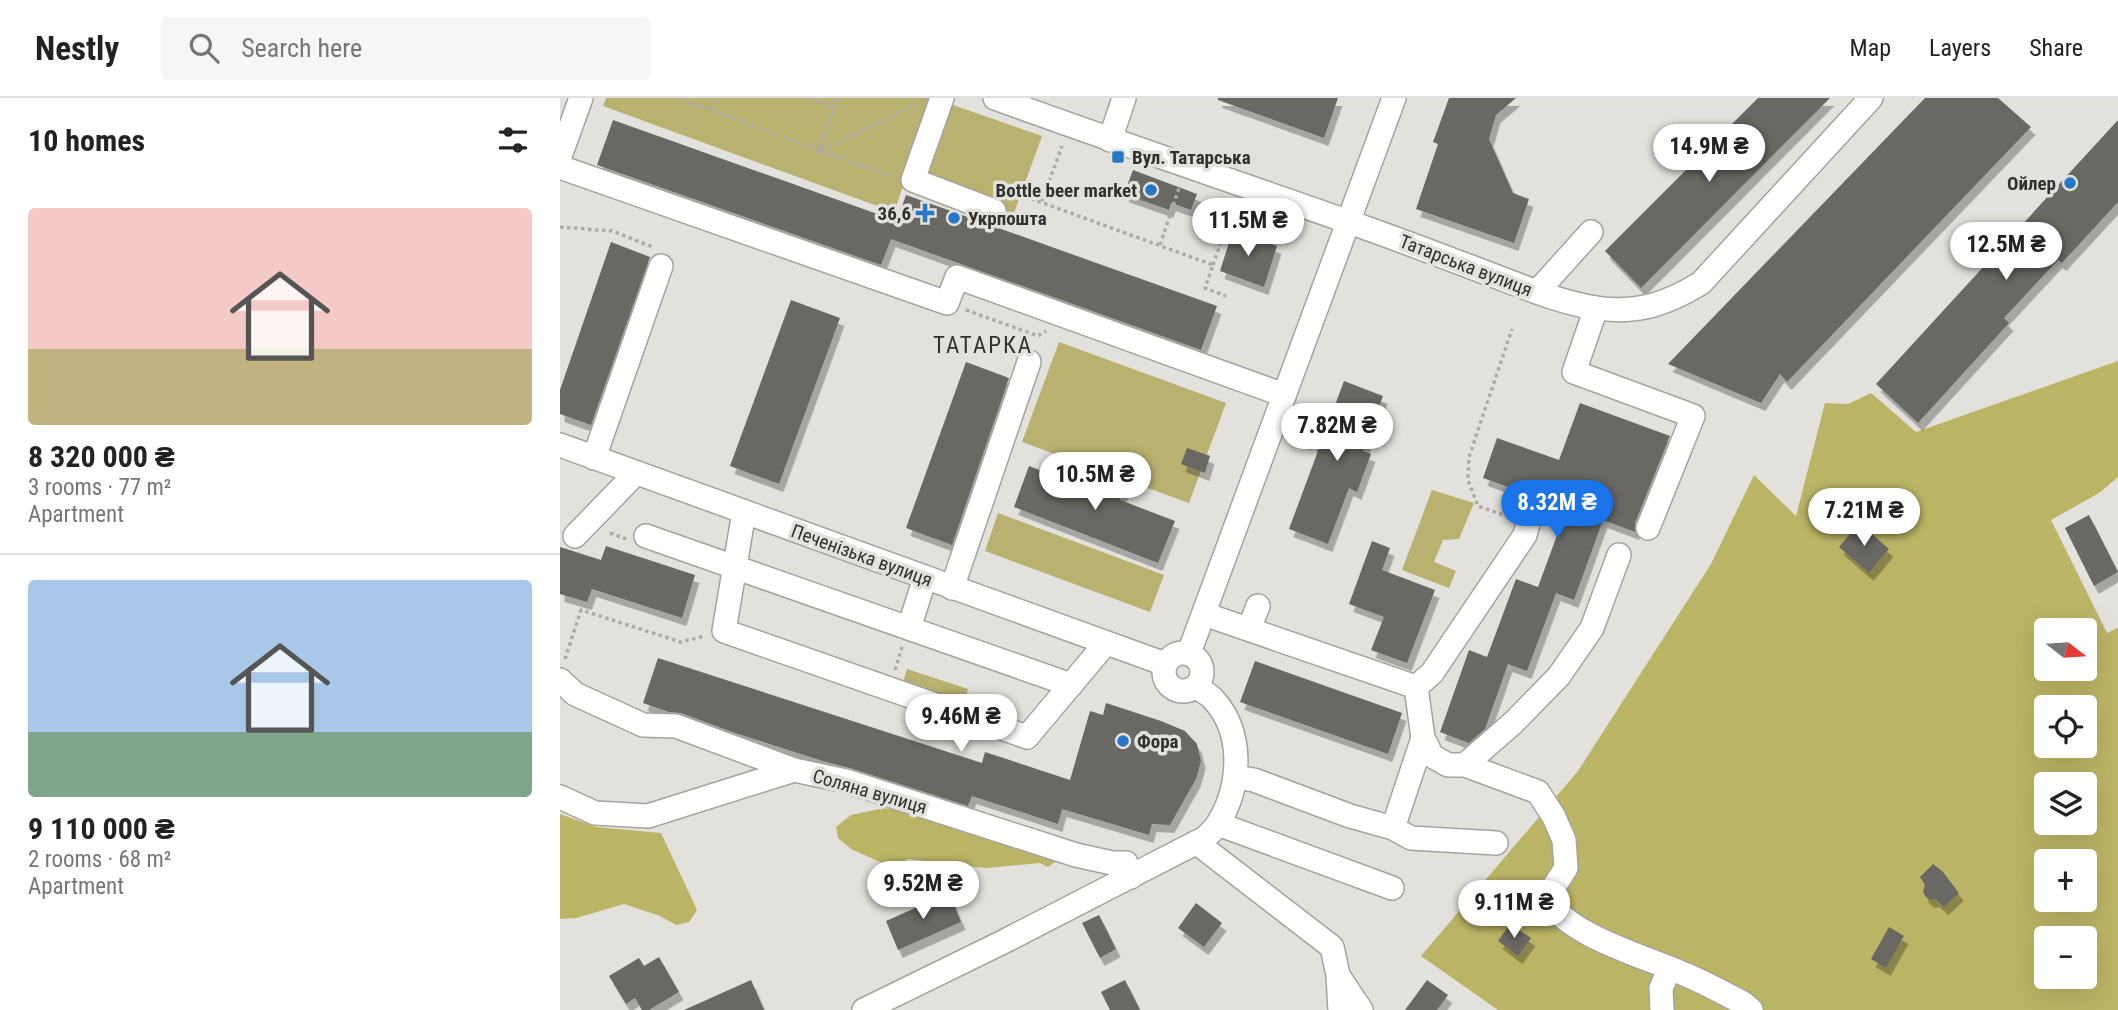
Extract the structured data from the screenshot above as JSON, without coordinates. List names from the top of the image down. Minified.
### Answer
{"streets":{"street":["Татарська вулиця","Печенізька вулиця","Соляна вулиця"]},"districts":["ТАТАРКА"],"places":{"transit":["Вул. Татарська"],"other":["Ойлер","Bottle beer market","Укрпошта","Фора"],"health":["36,6"]},"north":"right","page":{"header":"Nestly","search":"Search here","nav":["Map","Layers","Share"],"heading":"10 homes","price":["14.9M ₴","11.5M ₴","12.5M ₴","7.82M ₴","10.5M ₴","8.32M ₴","7.21M ₴","9.46M ₴","9.52M ₴","9.11M ₴"],"list":[{"name":"8 320 000 ₴","note":"3 rooms · 77 m² · Apartment"},{"name":"9 110 000 ₴","note":"2 rooms · 68 m² · Apartment"}],"map_buttons":["+","−"]}}
